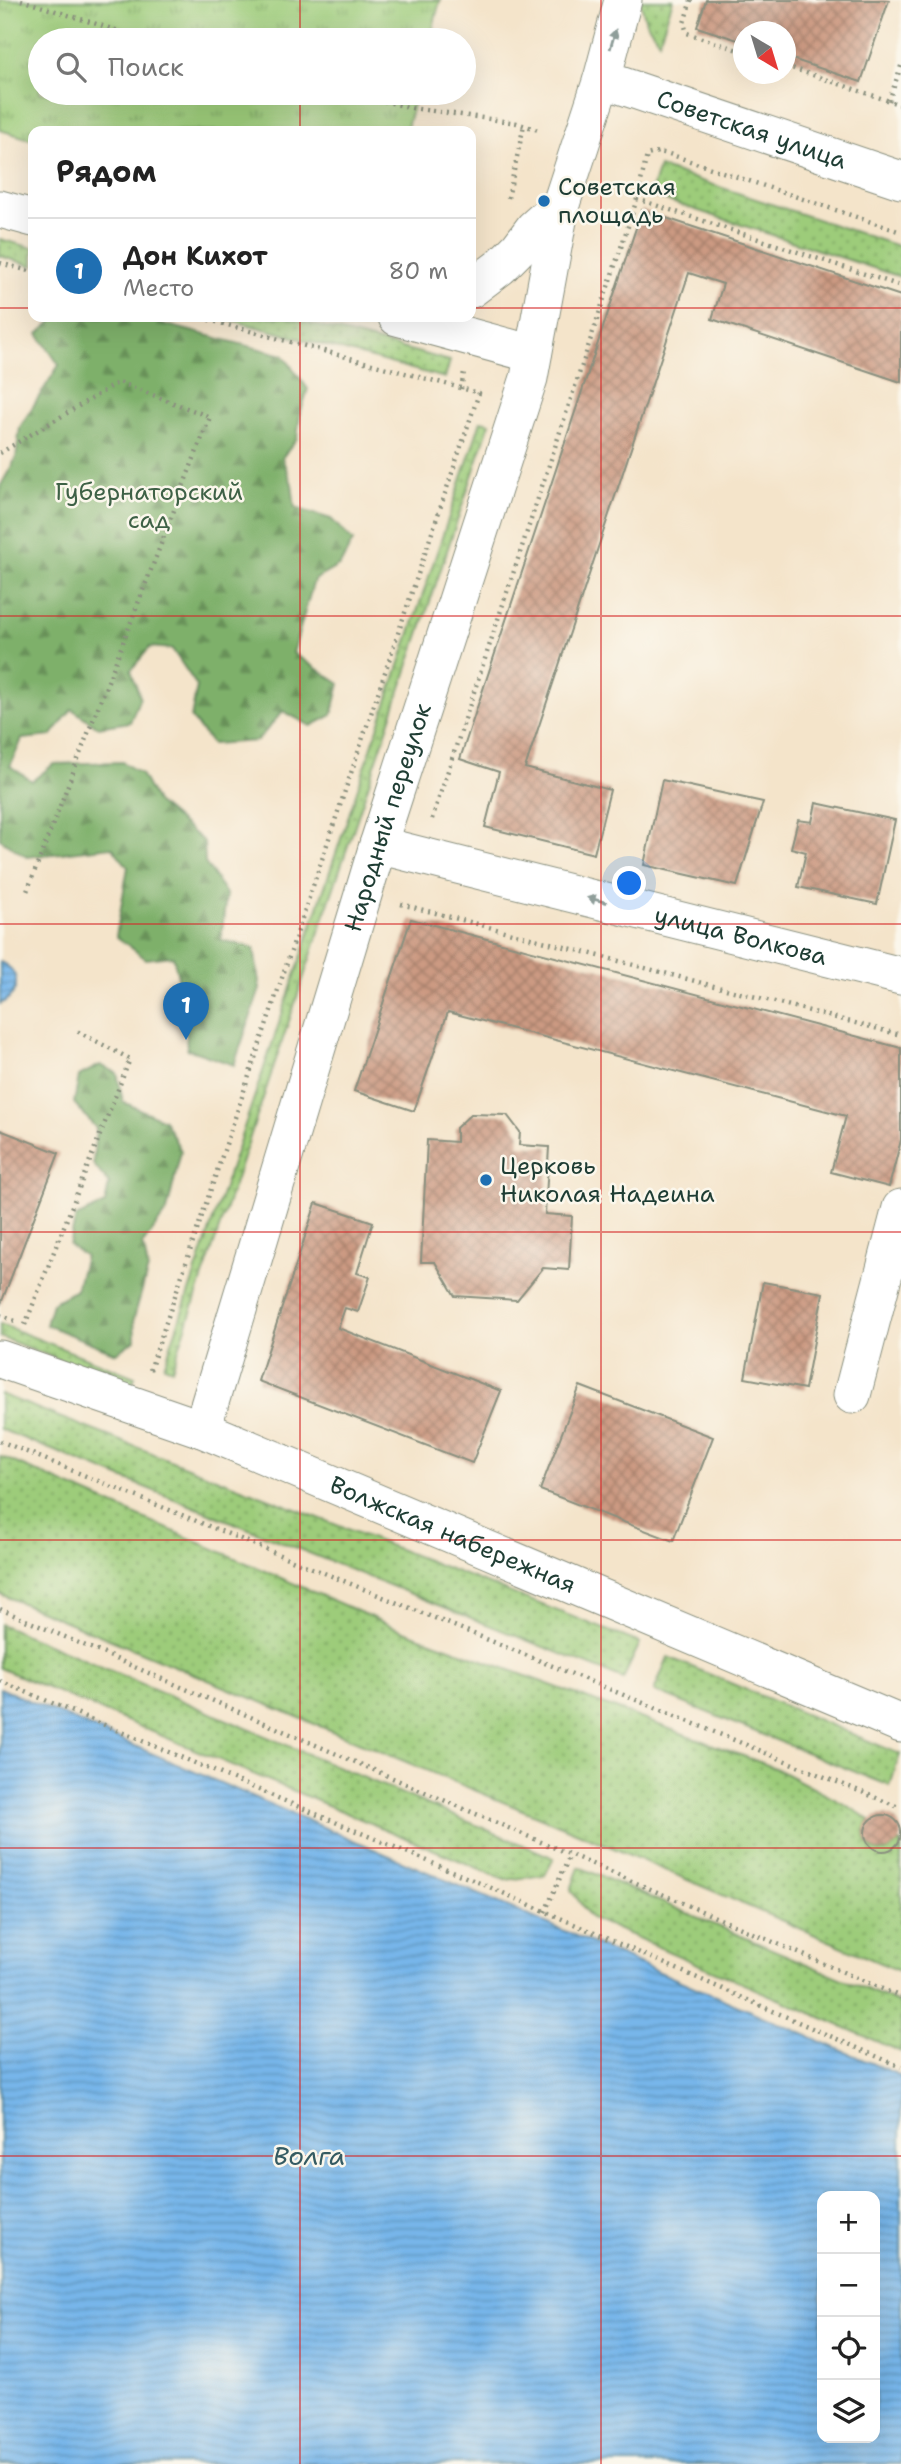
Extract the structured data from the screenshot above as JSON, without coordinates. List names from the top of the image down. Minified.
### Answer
{"streets":{"street":["Советская улица","Народный переулок","улица Волкова","Волжская набережная"]},"crossings":[["Народный переулок","улица Волкова"],["Народный переулок","Волжская набережная"]],"one_way":["улица Волкова"],"water":["Волга"],"parks":["Губернаторский сад"],"places":["Советская площадь","Церковь Николая Надеина"],"north":"bottom right","page":{"search":"Поиск","heading":"Рядом","list":[{"mark":"1","name":"Дон Кихот","note":"Место","value":"80 m"}],"pins":"1","map_buttons":["+","−"]}}
